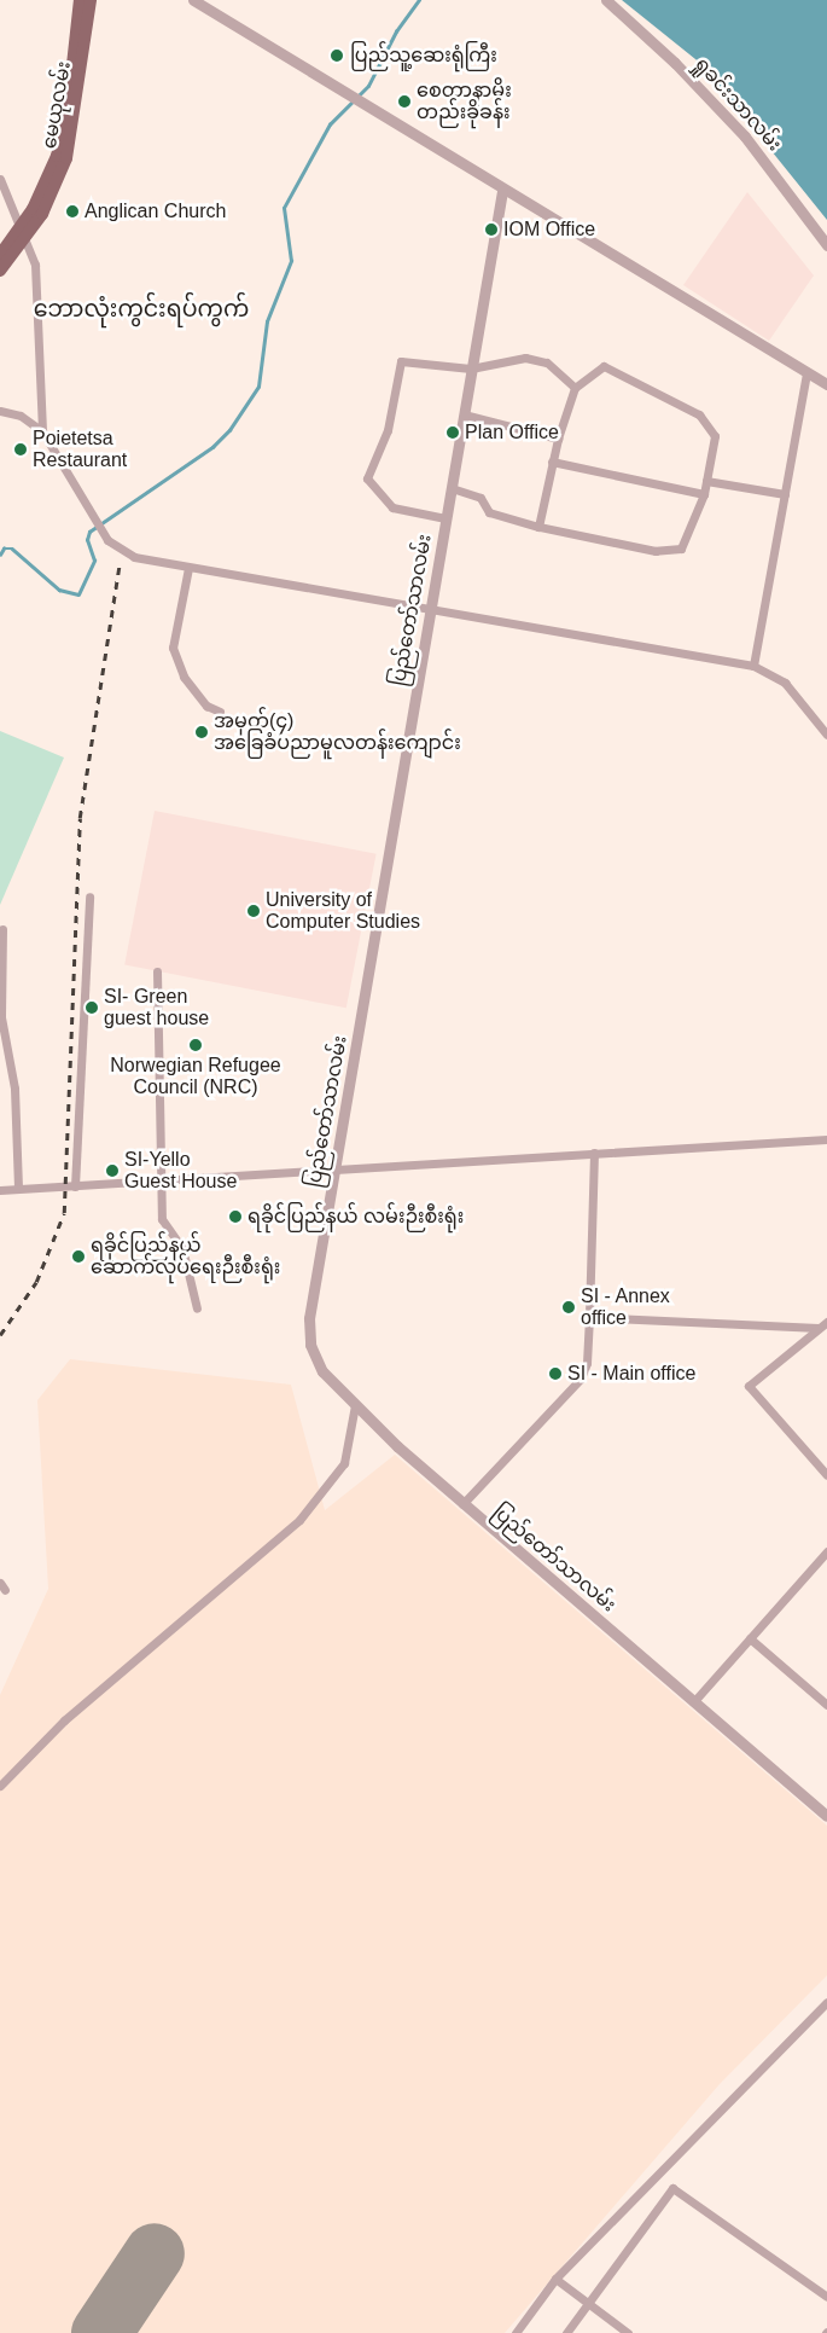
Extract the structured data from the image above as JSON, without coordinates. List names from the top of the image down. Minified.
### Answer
{"streets":{"main road":["မေယုလမ်း"],"street":["ရှုခင်းသာလမ်း","ပြည်တော်သာလမ်း"]},"districts":["ဘောလုံးကွင်းရပ်ကွက်"],"places":["ပြည်သူ့ဆေးရုံကြီး","စေတာနာမိုး တည်းခိုခန်း","Anglican Church","IOM Office","Plan Office","Poietetsa Restaurant","အမှတ်(၄) အခြေခံပညာမူလတန်းကျောင်း","University of Computer Studies","SI- Green guest house","Norwegian Refugee Council (NRC)","SI-Yello Guest House","ရခိုင်ပြည်နယ် လမ်းဉီးစီးရုံး","ရခိုင်ပြည်နယ် ဆောက်လုပ်ရေးဉီးစီးရုံး","SI - Annex office","SI - Main office"]}
